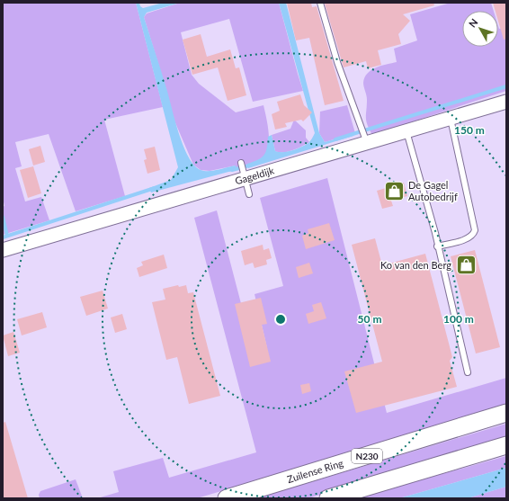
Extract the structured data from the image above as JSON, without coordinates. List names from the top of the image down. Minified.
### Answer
{"streets":{"main road":["N230","Zuilense Ring"],"street":["Gageldijk"]},"places":{"shop":["De Gagel Autobedrijf","Ko van den Berg"]},"north":"top left","rings":["150 m","50 m","100 m"]}
